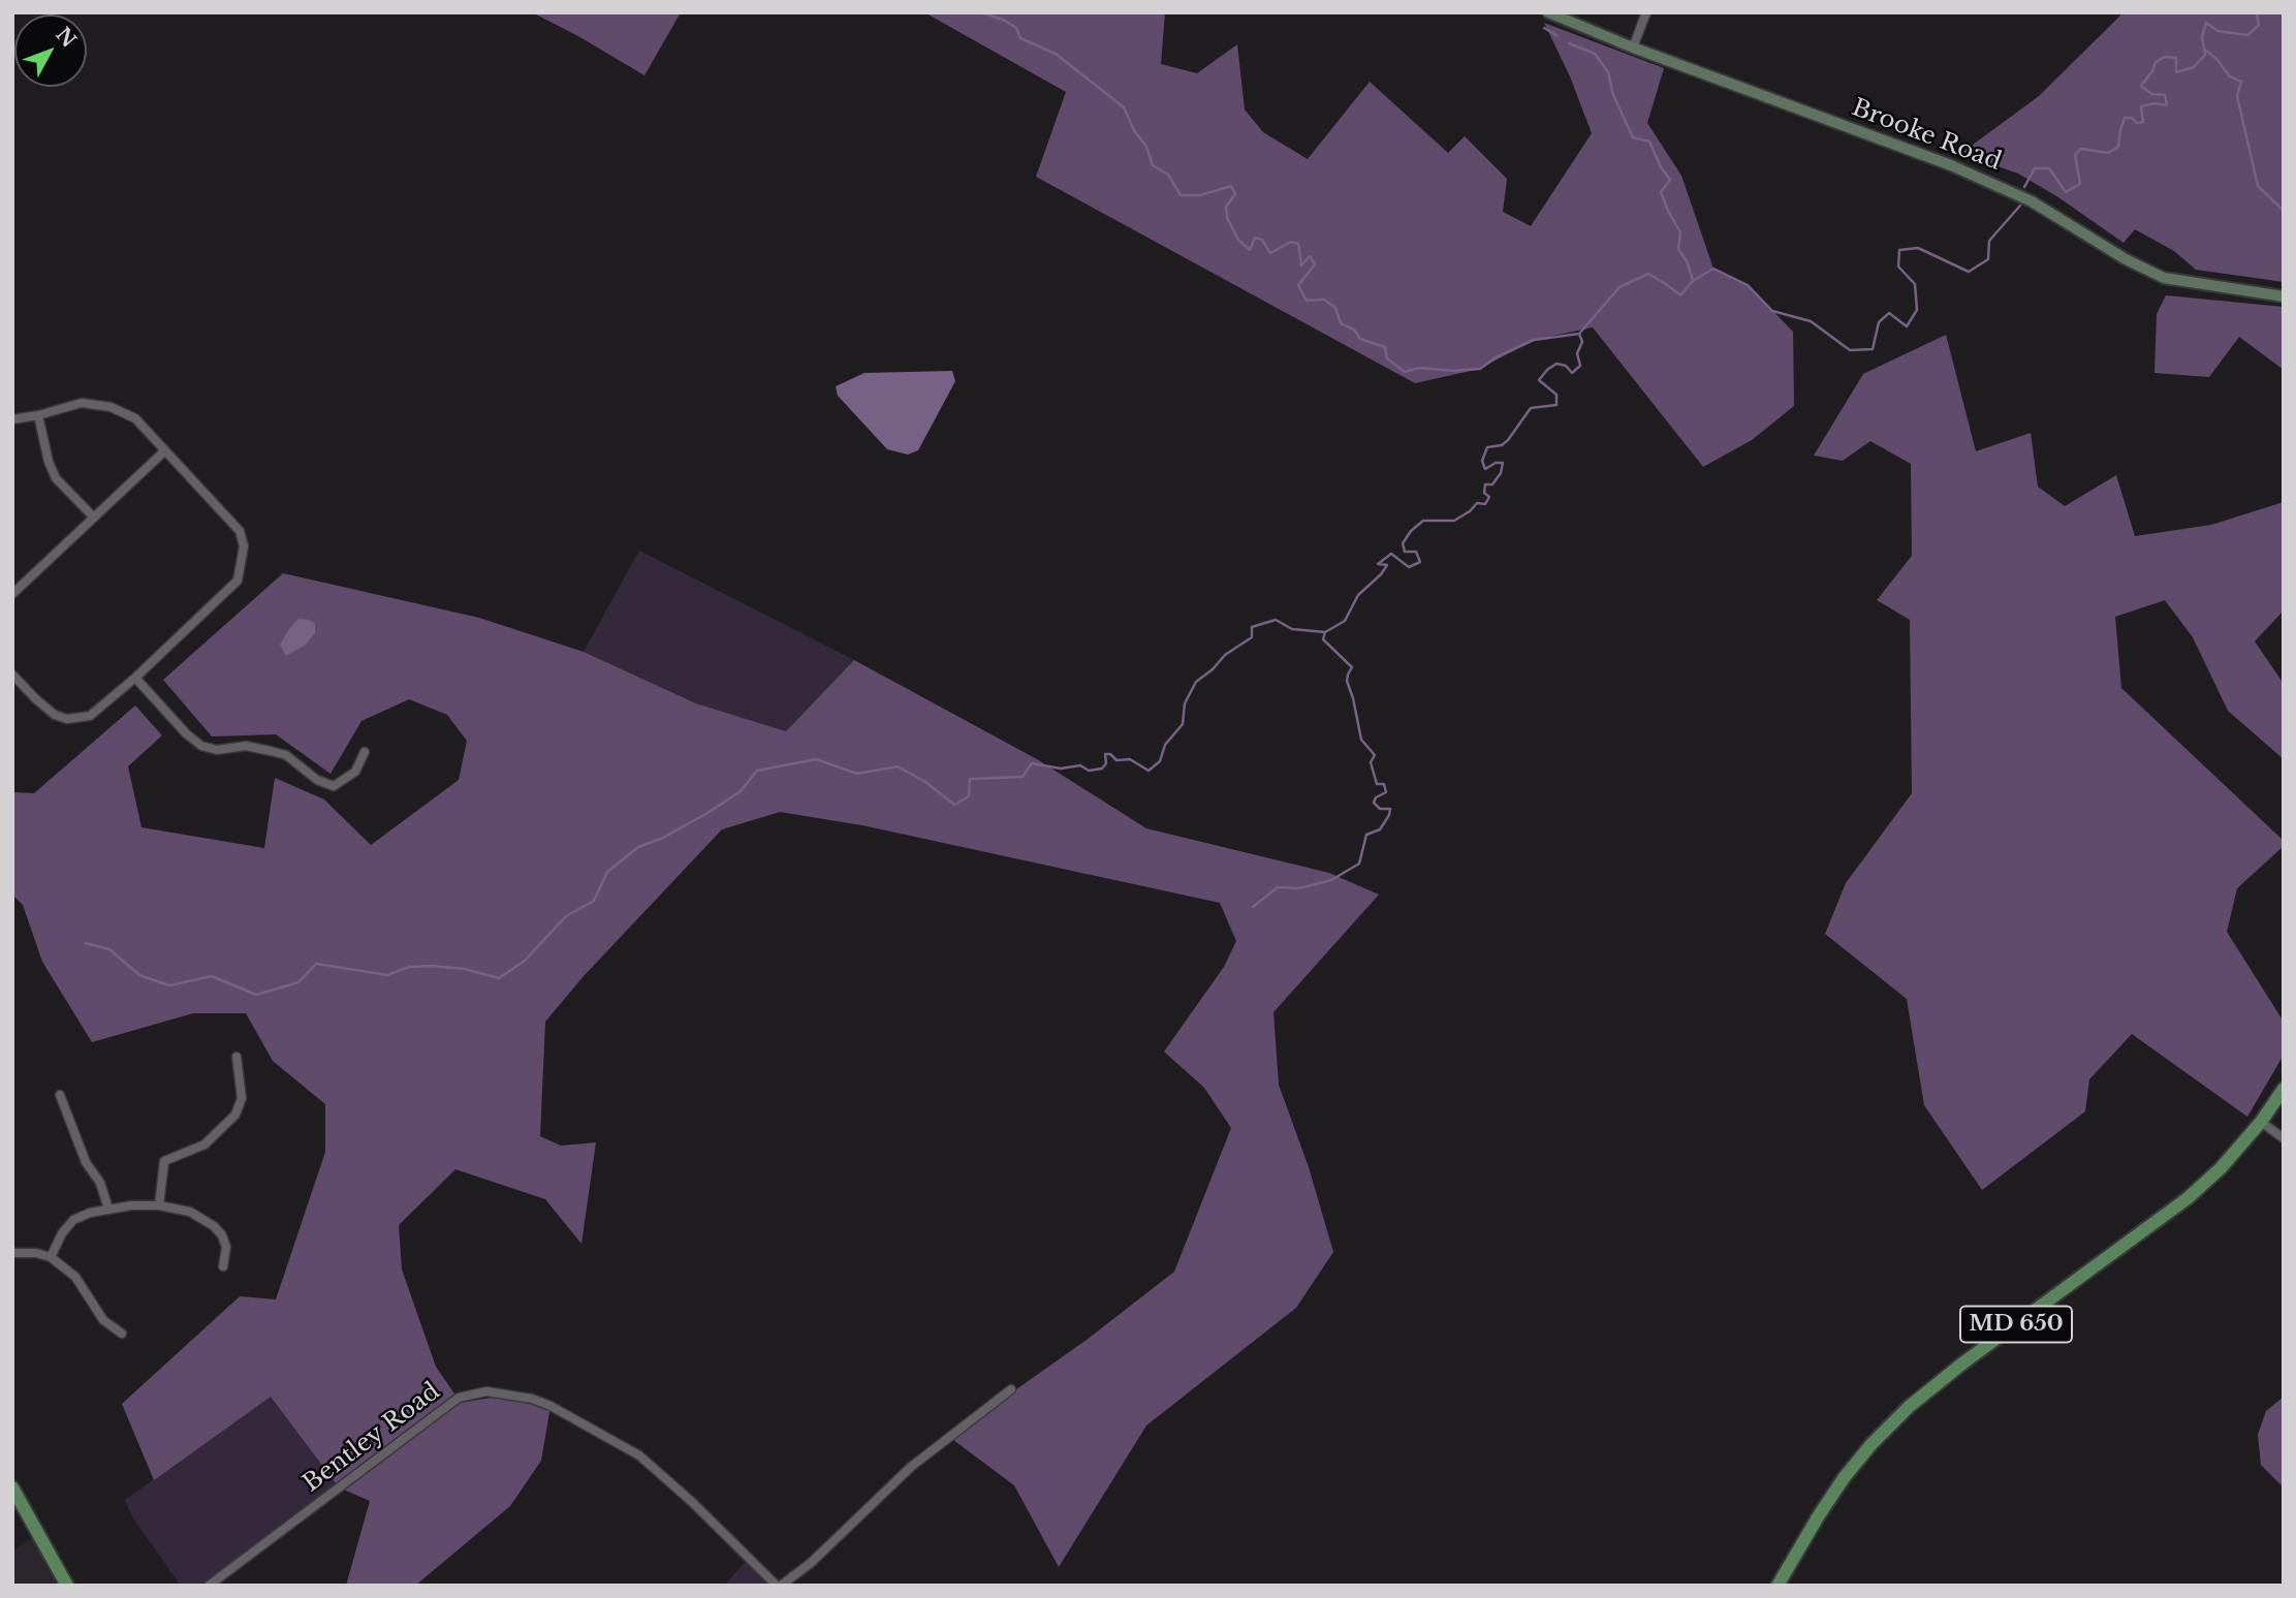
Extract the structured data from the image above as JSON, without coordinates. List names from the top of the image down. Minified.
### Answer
{"streets":{"main road":["MD 650"],"street":["Brooke Road","Bentley Road"]},"north":"top right"}
